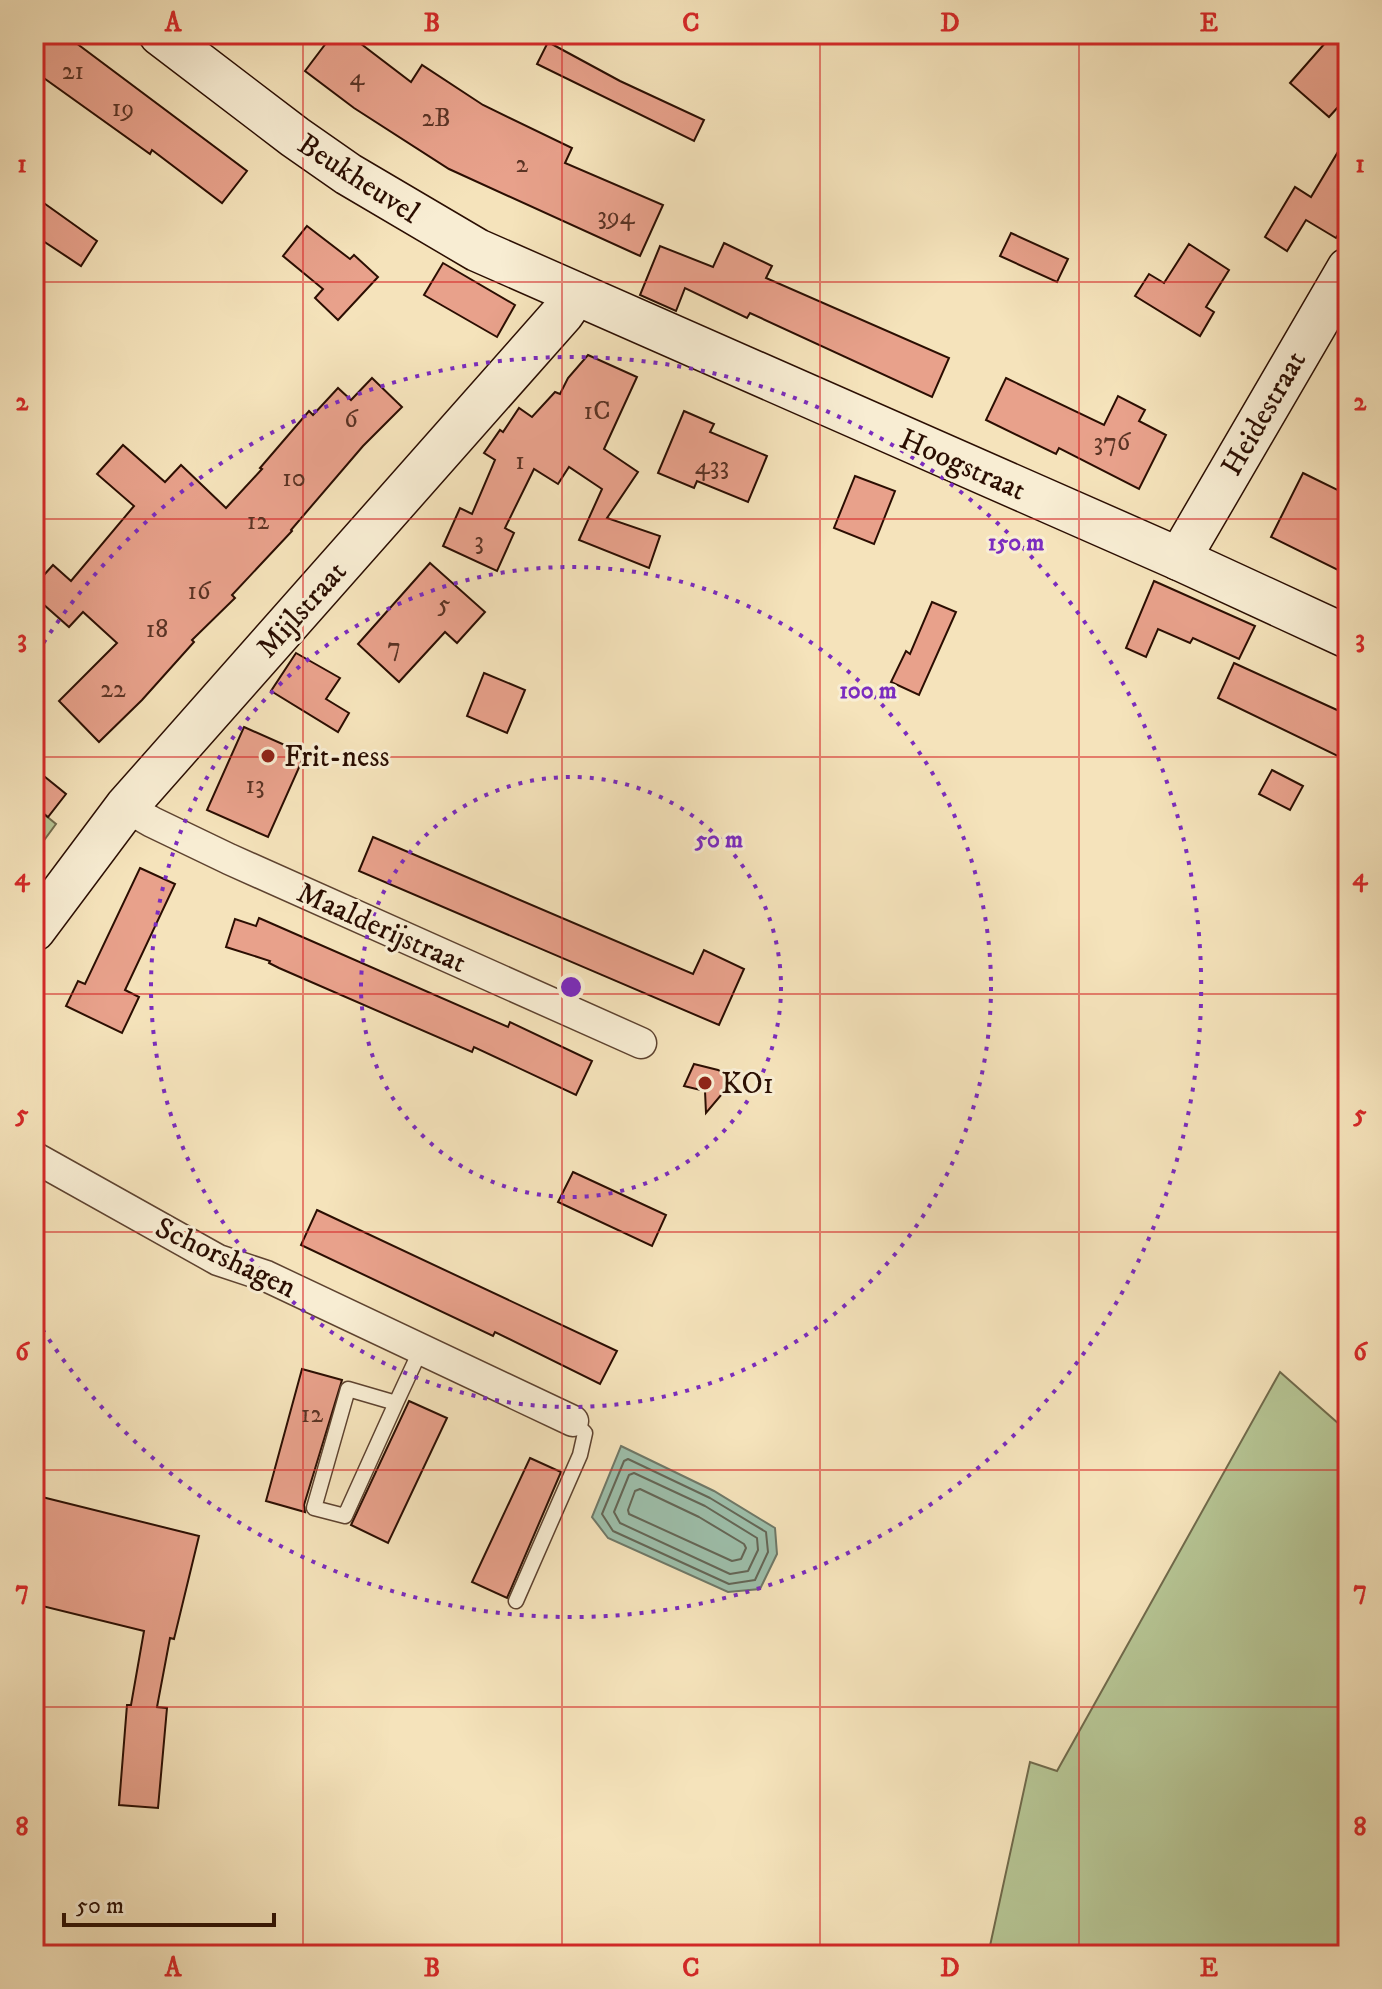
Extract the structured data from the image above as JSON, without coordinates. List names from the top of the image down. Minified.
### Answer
{"streets":{"street":["Beukheuvel","Heidestraat","Hoogstraat","Mijlstraat","Maalderijstraat","Schorshagen"]},"crossings":[["Beukheuvel","Hoogstraat"],["Beukheuvel","Mijlstraat"],["Heidestraat","Hoogstraat"],["Hoogstraat","Mijlstraat"],["Mijlstraat","Maalderijstraat"]],"places":["Frit-ness","KO1"],"house_numbers":["21","4","19","2B","2","394","1C","6","376","1","433","10","12","3","16","5","18","7","22","13","12"],"scale_bar":"50 m","grid":{"columns":["A","B","C","D","E"],"rows":["1","2","3","4","5","6","7","8"]},"rings":["150 m","100 m","50 m"]}
